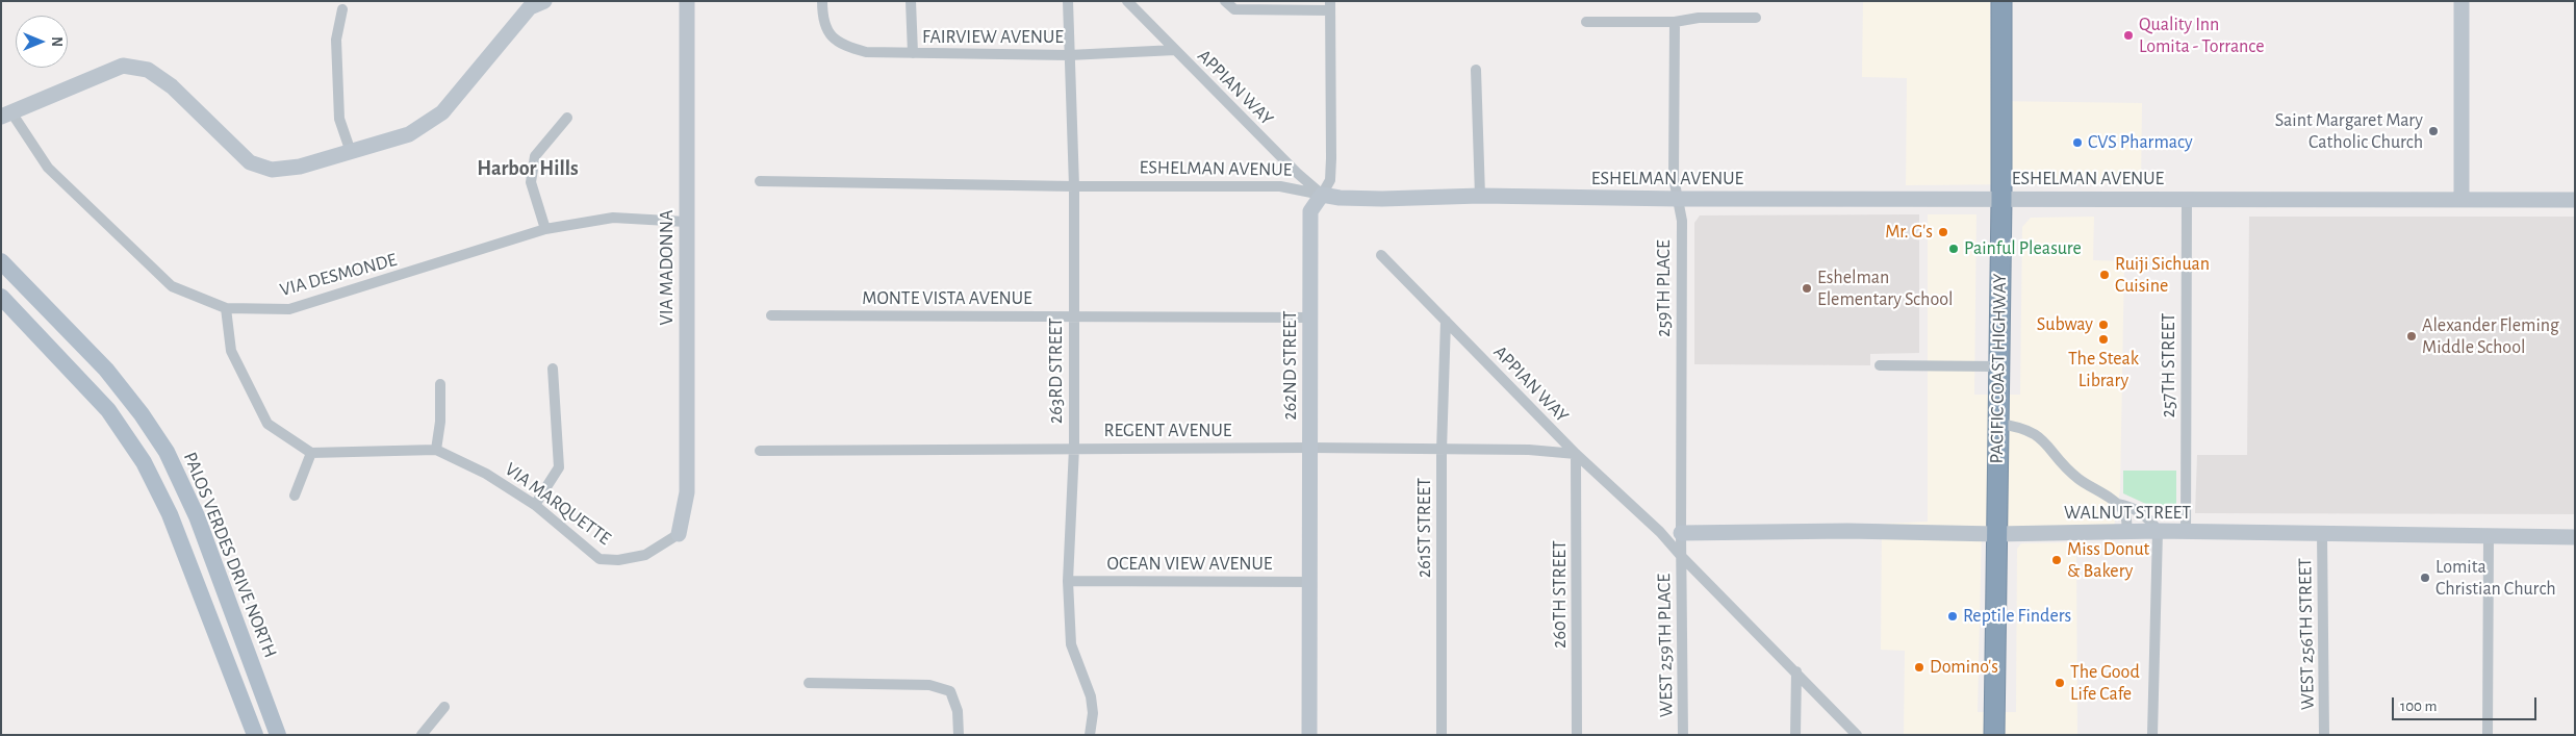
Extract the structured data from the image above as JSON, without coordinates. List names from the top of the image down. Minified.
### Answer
{"streets":{"highway":["PACIFIC COAST HIGHWAY"],"main road":["PALOS VERDES DRIVE NORTH"],"street":["FAIRVIEW AVENUE","APPIAN WAY","ESHELMAN AVENUE","VIA MADONNA","VIA DESMONDE","259TH PLACE","MONTE VISTA AVENUE","262ND STREET","257TH STREET","263RD STREET","REGENT AVENUE","VIA MARQUETTE","WALNUT STREET","261ST STREET","OCEAN VIEW AVENUE","260TH STREET","WEST 256TH STREET","WEST 259TH PLACE"]},"crossings":[["FAIRVIEW AVENUE","APPIAN WAY"],["FAIRVIEW AVENUE","263RD STREET"],["APPIAN WAY","ESHELMAN AVENUE"],["APPIAN WAY","259TH PLACE"],["APPIAN WAY","262ND STREET"],["APPIAN WAY","REGENT AVENUE"],["APPIAN WAY","261ST STREET"],["APPIAN WAY","260TH STREET"],["APPIAN WAY","WEST 259TH PLACE"],["ESHELMAN AVENUE","259TH PLACE"],["ESHELMAN AVENUE","262ND STREET"],["ESHELMAN AVENUE","257TH STREET"],["ESHELMAN AVENUE","PACIFIC COAST HIGHWAY"],["ESHELMAN AVENUE","263RD STREET"],["VIA MADONNA","VIA DESMONDE"],["VIA MADONNA","VIA MARQUETTE"],["259TH PLACE","WALNUT STREET"],["259TH PLACE","WEST 259TH PLACE"],["MONTE VISTA AVENUE","262ND STREET"],["MONTE VISTA AVENUE","263RD STREET"],["262ND STREET","REGENT AVENUE"],["262ND STREET","OCEAN VIEW AVENUE"],["257TH STREET","WALNUT STREET"],["PACIFIC COAST HIGHWAY","WALNUT STREET"],["263RD STREET","REGENT AVENUE"],["263RD STREET","OCEAN VIEW AVENUE"],["REGENT AVENUE","261ST STREET"],["REGENT AVENUE","260TH STREET"],["WALNUT STREET","WEST 256TH STREET"]],"districts":["Harbor Hills"],"places":["Quality Inn Lomita - Torrance","Saint Margaret Mary Catholic Church","CVS Pharmacy","Mr. G's","Painful Pleasure","Ruiji Sichuan Cuisine","Eshelman Elementary School","Subway","Alexander Fleming Middle School","The Steak Library","Miss Donut & Bakery","Lomita Christian Church","Reptile Finders","Domino's","The Good Life Cafe"],"scale_bar":"100 m","north":"right"}
